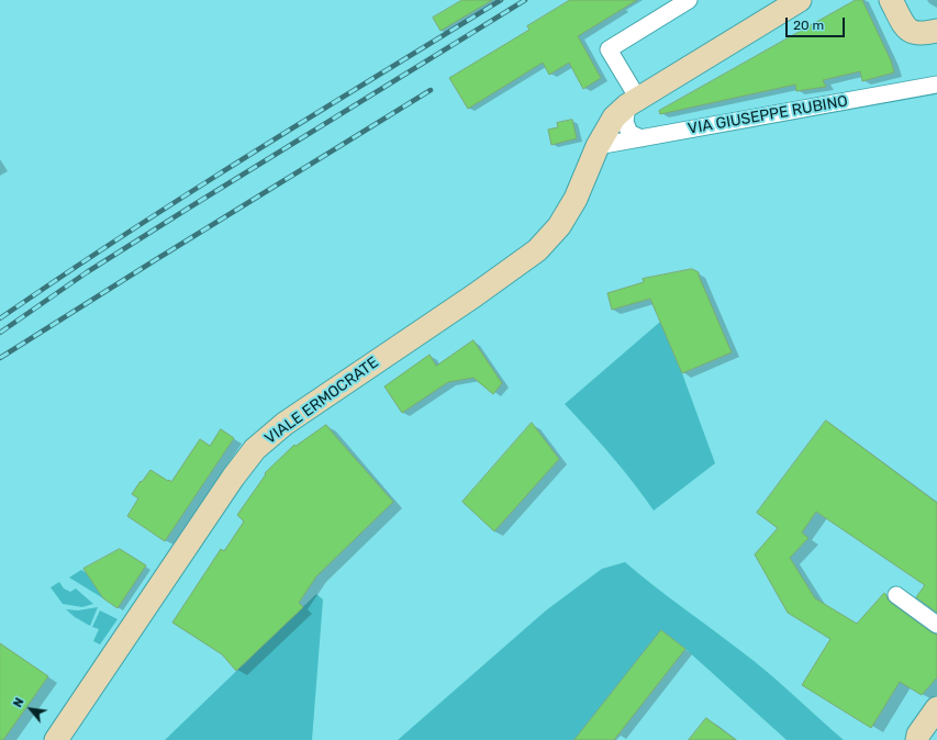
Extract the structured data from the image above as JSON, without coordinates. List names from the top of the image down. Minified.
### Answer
{"streets":{"main road":["VIALE ERMOCRATE"],"street":["VIA GIUSEPPE RUBINO"]},"crossings":[["VIA GIUSEPPE RUBINO","VIALE ERMOCRATE"]],"scale_bar":"20 m","north":"top left"}
